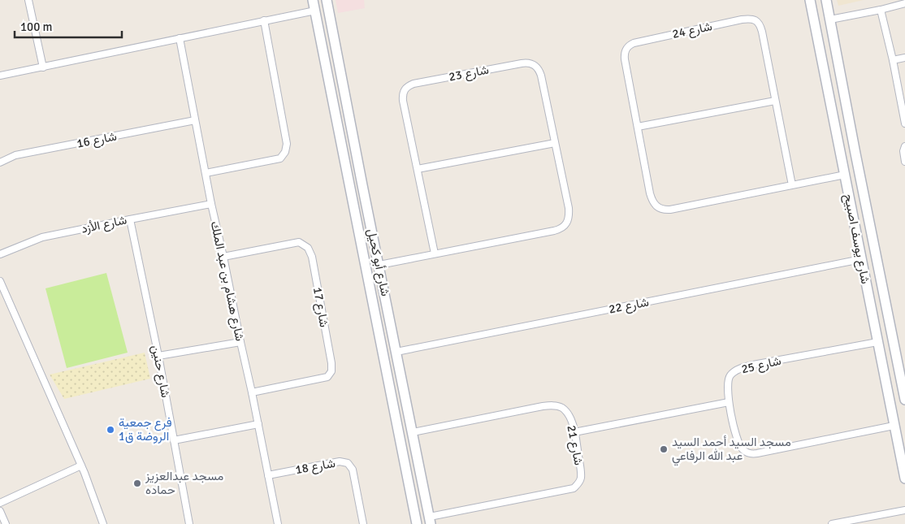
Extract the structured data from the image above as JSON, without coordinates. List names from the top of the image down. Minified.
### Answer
{"streets":{"street":["شارع 24","شارع 23","شارع 16","شارع الأزد","شارع يوسف اصبيح","شارع أبو كحيل","شارع هشام بن عبد الملك","شارع 22","شارع 17","شارع 25","شارع حنين","شارع 21","شارع 18"]},"crossings":[["شارع 24","شارع يوسف اصبيح"],["شارع 23","شارع أبو كحيل"],["شارع 16","شارع هشام بن عبد الملك"],["شارع الأزد","شارع هشام بن عبد الملك"],["شارع الأزد","شارع حنين"],["شارع يوسف اصبيح","شارع 22"],["شارع يوسف اصبيح","شارع 25"],["شارع أبو كحيل","شارع 22"],["شارع أبو كحيل","شارع 21"],["شارع هشام بن عبد الملك","شارع 17"],["شارع هشام بن عبد الملك","شارع 18"]],"places":["فرع جمعية الروضة ق1","مسجد السيد أحمد السيد عبد الله الرفاعي","مسجد عبدالعزيز حماده"],"scale_bar":"100 m"}
